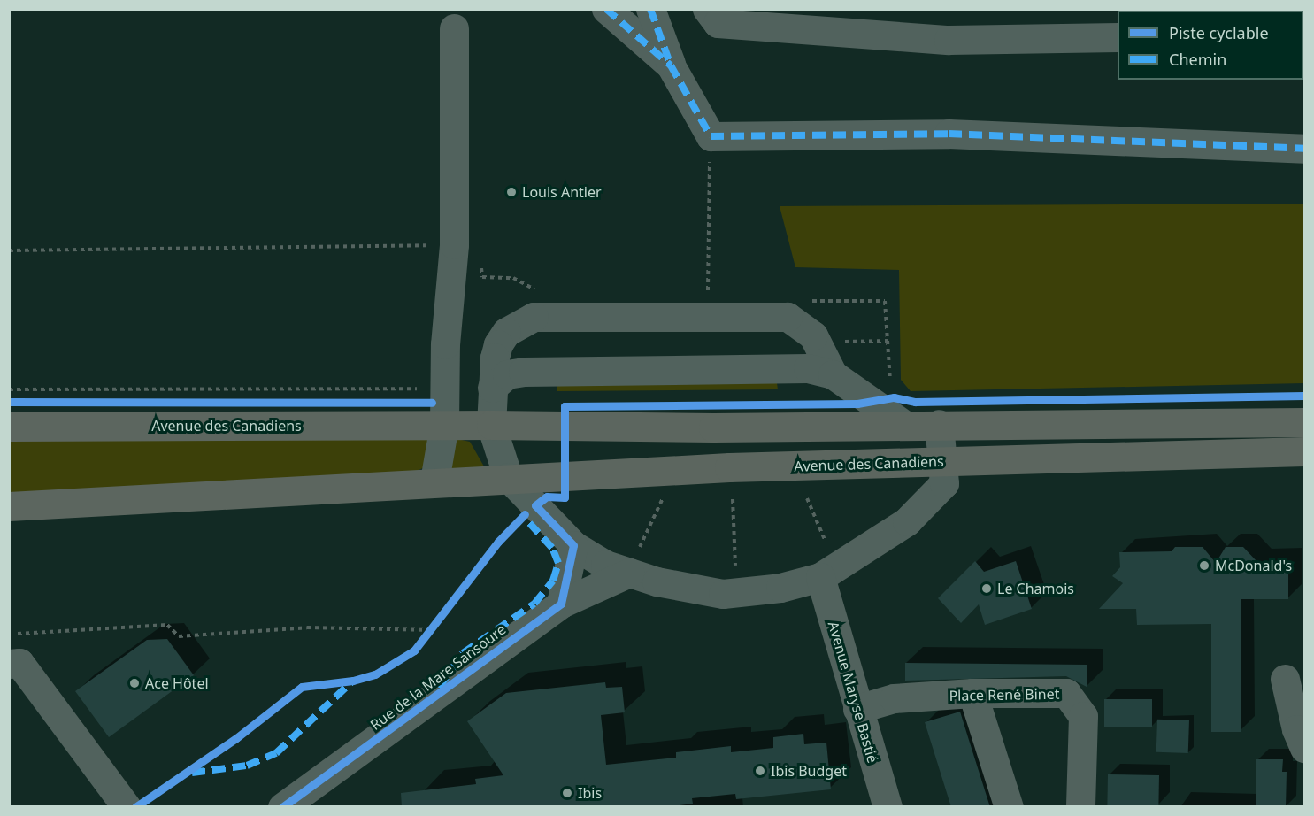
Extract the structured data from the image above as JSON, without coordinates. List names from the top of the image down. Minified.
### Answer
{"streets":{"main road":["Avenue des Canadiens"],"street":["Rue de la Mare Sansoure","Avenue Maryse Bastié","Place René Binet"]},"crossings":[["Avenue Maryse Bastié","Place René Binet"]],"places":["Louis Antier","McDonald's","Le Chamois","Ace Hôtel","Ibis Budget","Ibis"],"legend":["Piste cyclable","Chemin"]}
